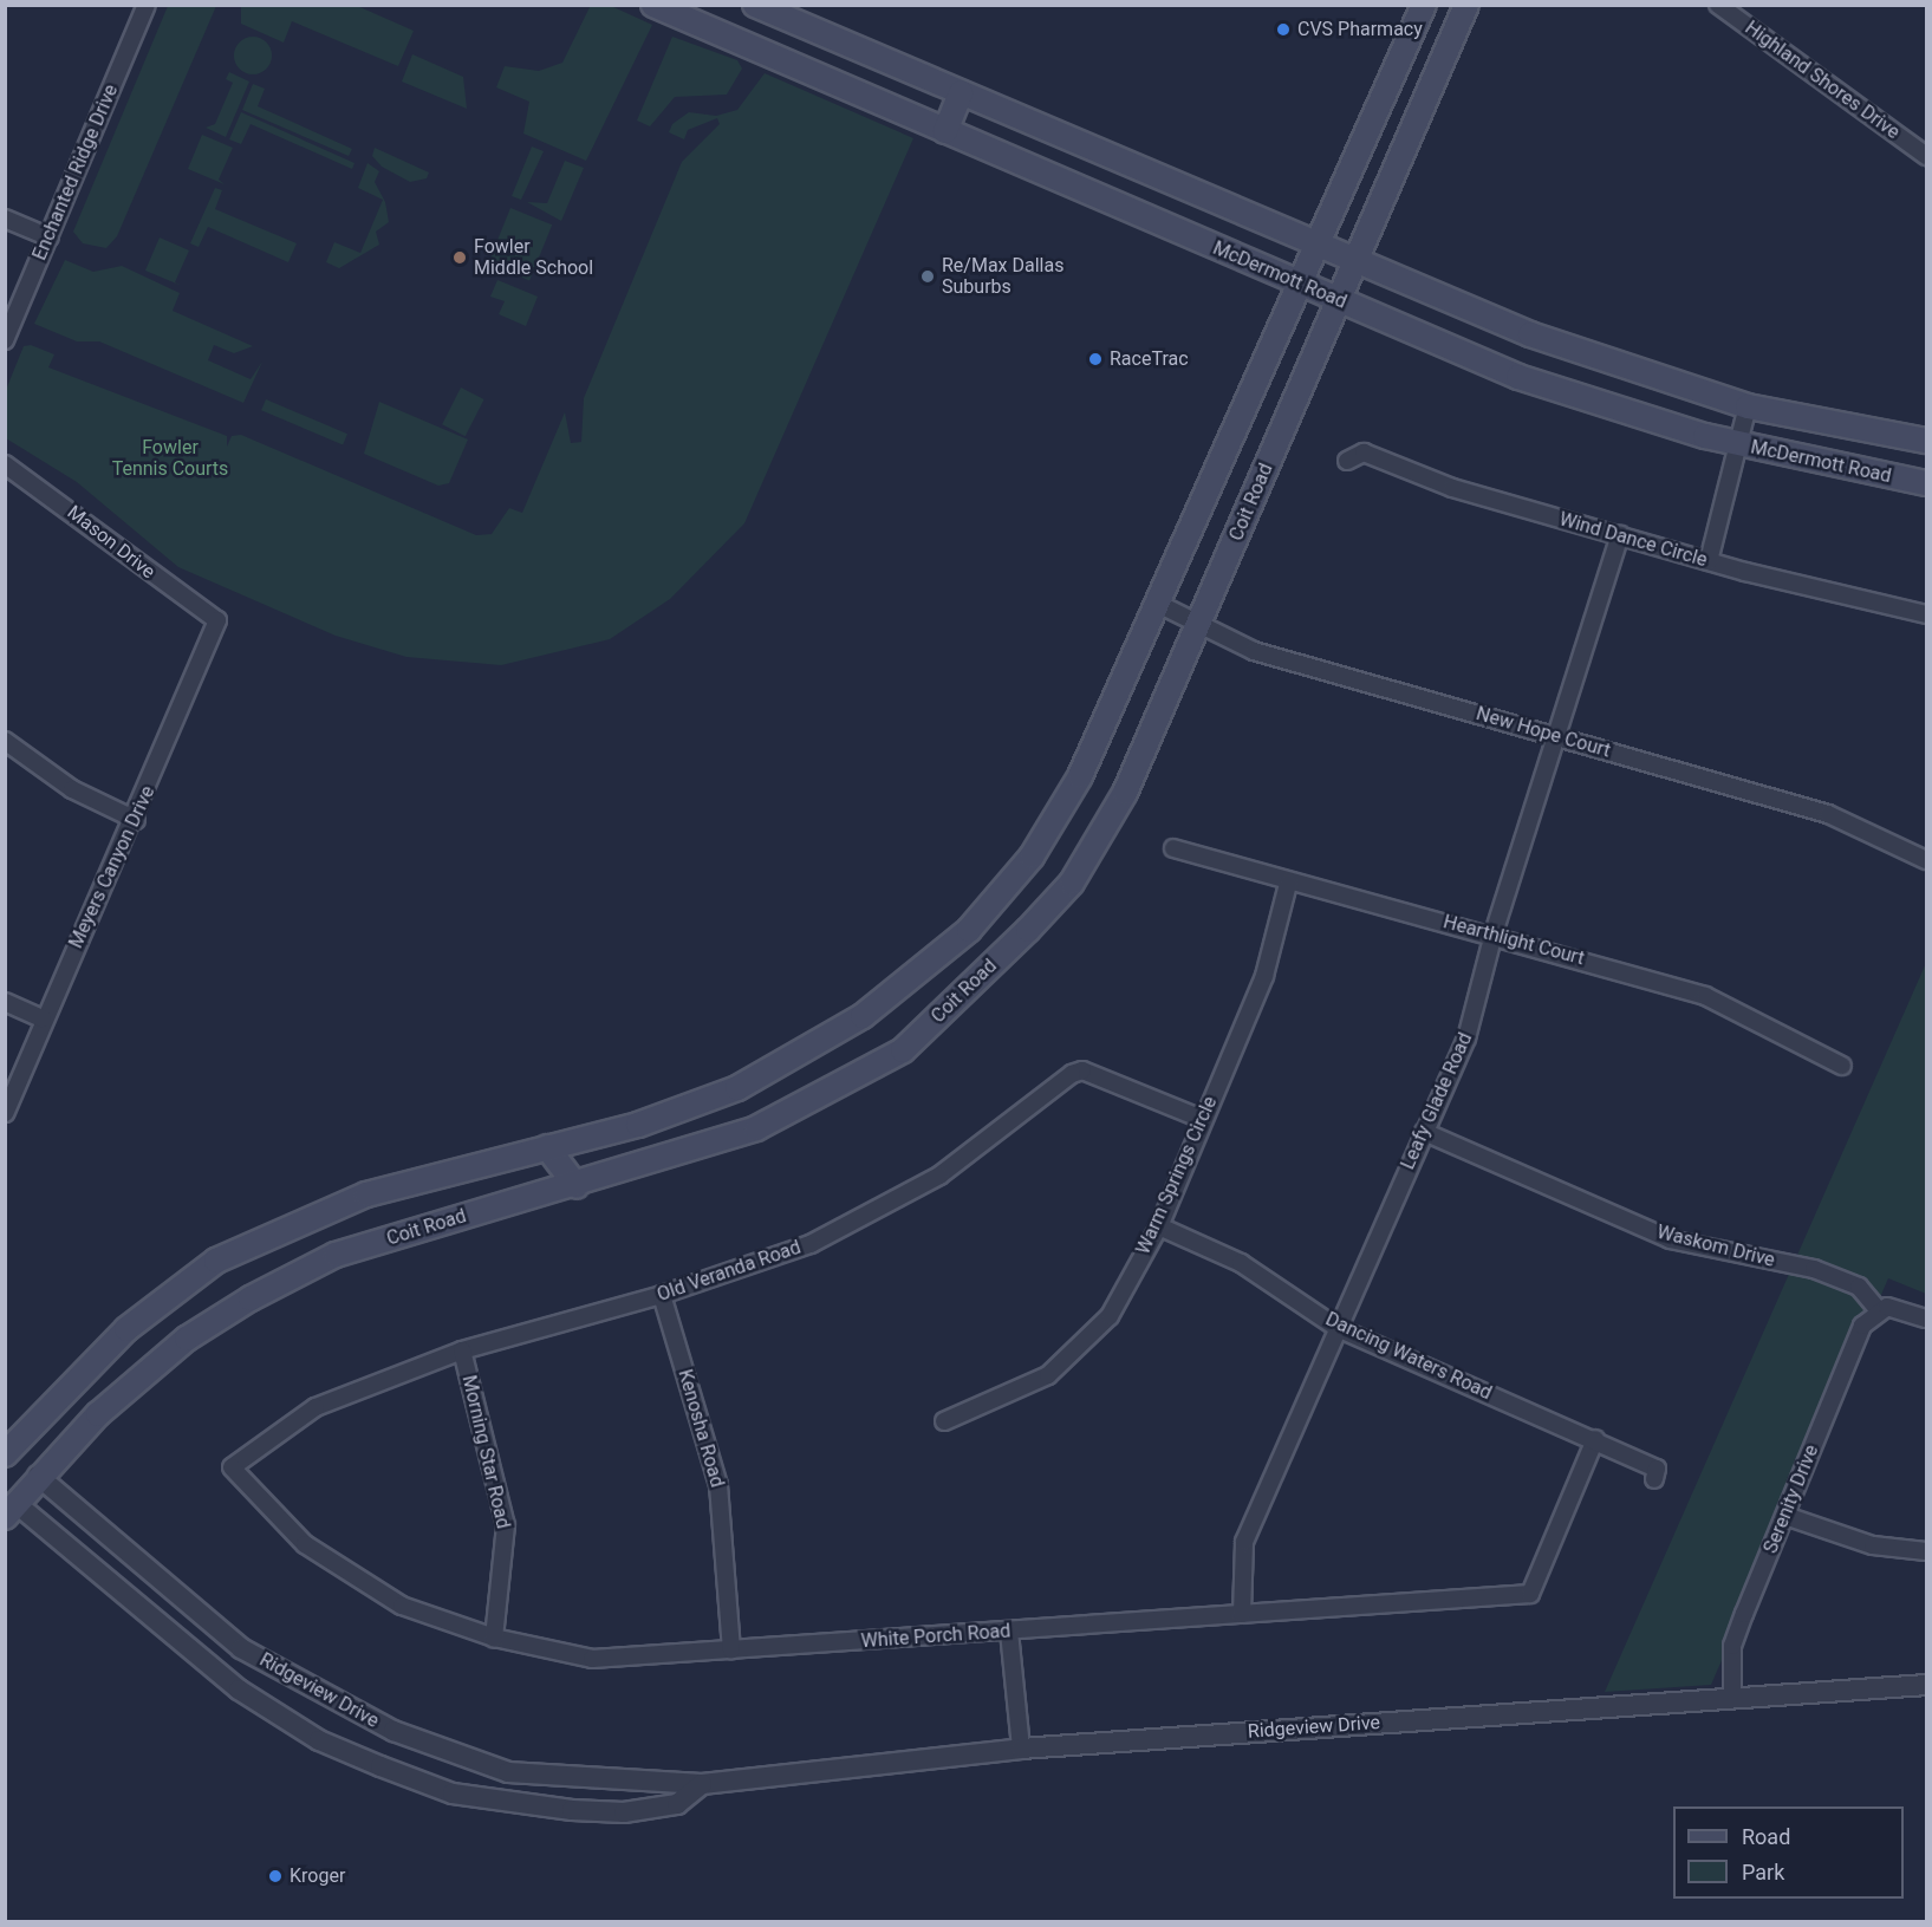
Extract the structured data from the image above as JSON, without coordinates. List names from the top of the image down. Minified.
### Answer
{"streets":{"main road":["McDermott Road","Coit Road","Ridgeview Drive"],"street":["Highland Shores Drive","Enchanted Ridge Drive","Wind Dance Circle","Mason Drive","New Hope Court","Meyers Canyon Drive","Hearthlight Court","Leafy Glade Road","Warm Springs Circle","Waskom Drive","Old Veranda Road","Dancing Waters Road","Kenosha Road","Morning Star Road","Serenity Drive","White Porch Road"]},"crossings":[["McDermott Road","Coit Road"],["Coit Road","New Hope Court"],["Coit Road","Ridgeview Drive"],["Wind Dance Circle","Leafy Glade Road"],["Mason Drive","Meyers Canyon Drive"],["New Hope Court","Leafy Glade Road"],["Hearthlight Court","Leafy Glade Road"],["Hearthlight Court","Warm Springs Circle"],["Leafy Glade Road","Waskom Drive"],["Leafy Glade Road","Dancing Waters Road"],["Leafy Glade Road","White Porch Road"],["Warm Springs Circle","Old Veranda Road"],["Warm Springs Circle","Dancing Waters Road"],["Waskom Drive","Serenity Drive"],["Old Veranda Road","Kenosha Road"],["Old Veranda Road","Morning Star Road"],["Old Veranda Road","White Porch Road"],["Dancing Waters Road","White Porch Road"],["Kenosha Road","White Porch Road"],["Morning Star Road","White Porch Road"],["Serenity Drive","Ridgeview Drive"]],"parks":["Fowler Tennis Courts"],"places":["CVS Pharmacy","Fowler Middle School","Re/Max Dallas Suburbs","RaceTrac","Kroger"],"legend":["Road","Park"]}
